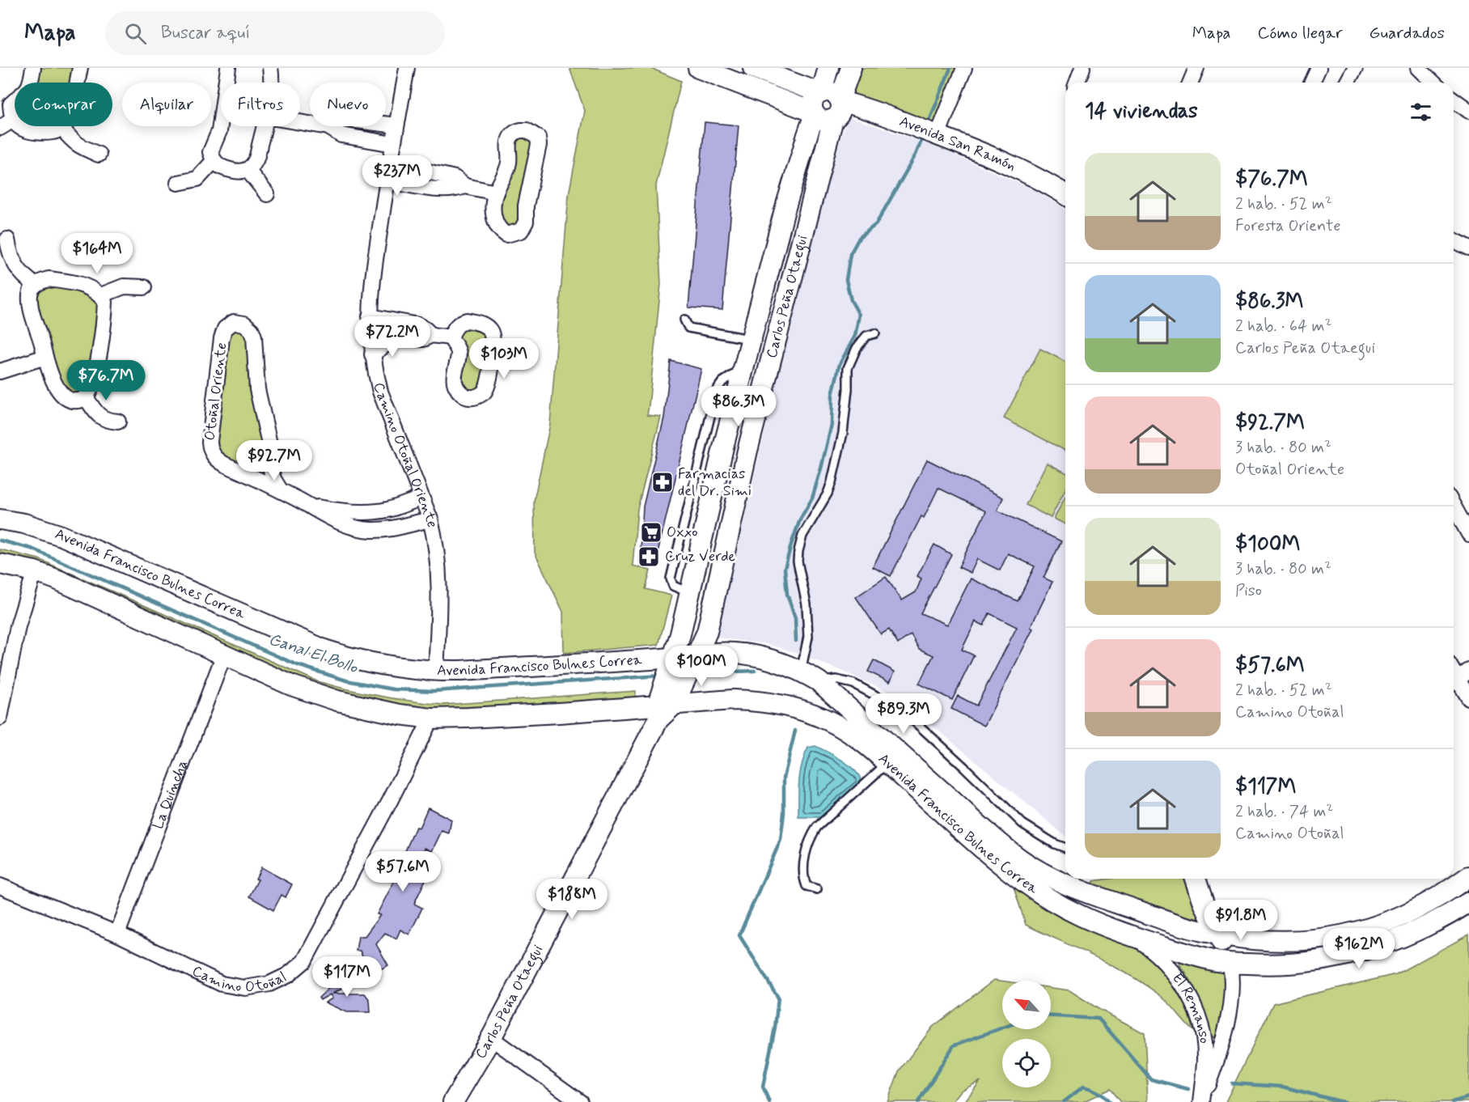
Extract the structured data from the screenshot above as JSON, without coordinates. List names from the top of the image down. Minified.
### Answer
{"streets":{"street":["Avenida San Ramón","Carlos Peña Otaegui","Otoñal Oriente","Camino Otoñal Oriente","Avenida Francisco Bulnes Correa","La Quincha","Camino Otoñal","El Remanso"]},"crossings":[["Avenida San Ramón","Carlos Peña Otaegui"],["Carlos Peña Otaegui","Avenida Francisco Bulnes Correa"],["Otoñal Oriente","Camino Otoñal Oriente"],["Camino Otoñal Oriente","Avenida Francisco Bulnes Correa"],["Avenida Francisco Bulnes Correa","La Quincha"],["Avenida Francisco Bulnes Correa","Camino Otoñal"],["Avenida Francisco Bulnes Correa","El Remanso"],["La Quincha","Camino Otoñal"]],"water":["Canal El Bollo"],"places":{"pharmacy":["Farmacias del Dr. Simi","Cruz Verde"],"supermarket":["Oxxo"]},"north":"top left","page":{"header":"Mapa","search":"Buscar aquí","nav":["Mapa","Cómo llegar","Guardados"],"chip":["Comprar","Alquilar","Filtros","Nuevo"],"heading":"14 viviendas","list":[{"name":"$76.7M","note":"2 hab. · 52 m² · Foresta Oriente"},{"name":"$86.3M","note":"2 hab. · 64 m² · Carlos Peña Otaegui"},{"name":"$92.7M","note":"3 hab. · 80 m² · Otoñal Oriente"},{"name":"$100M","note":"3 hab. · 80 m² · Piso"},{"name":"$57.6M","note":"2 hab. · 52 m² · Camino Otoñal"},{"name":"$117M","note":"2 hab. · 74 m² · Camino Otoñal"}],"price":["$237M","$164M","$72.2M","$103M","$76.7M","$86.3M","$92.7M","$100M","$89.3M","$57.6M","$188M","$91.8M","$162M","$117M"]}}
